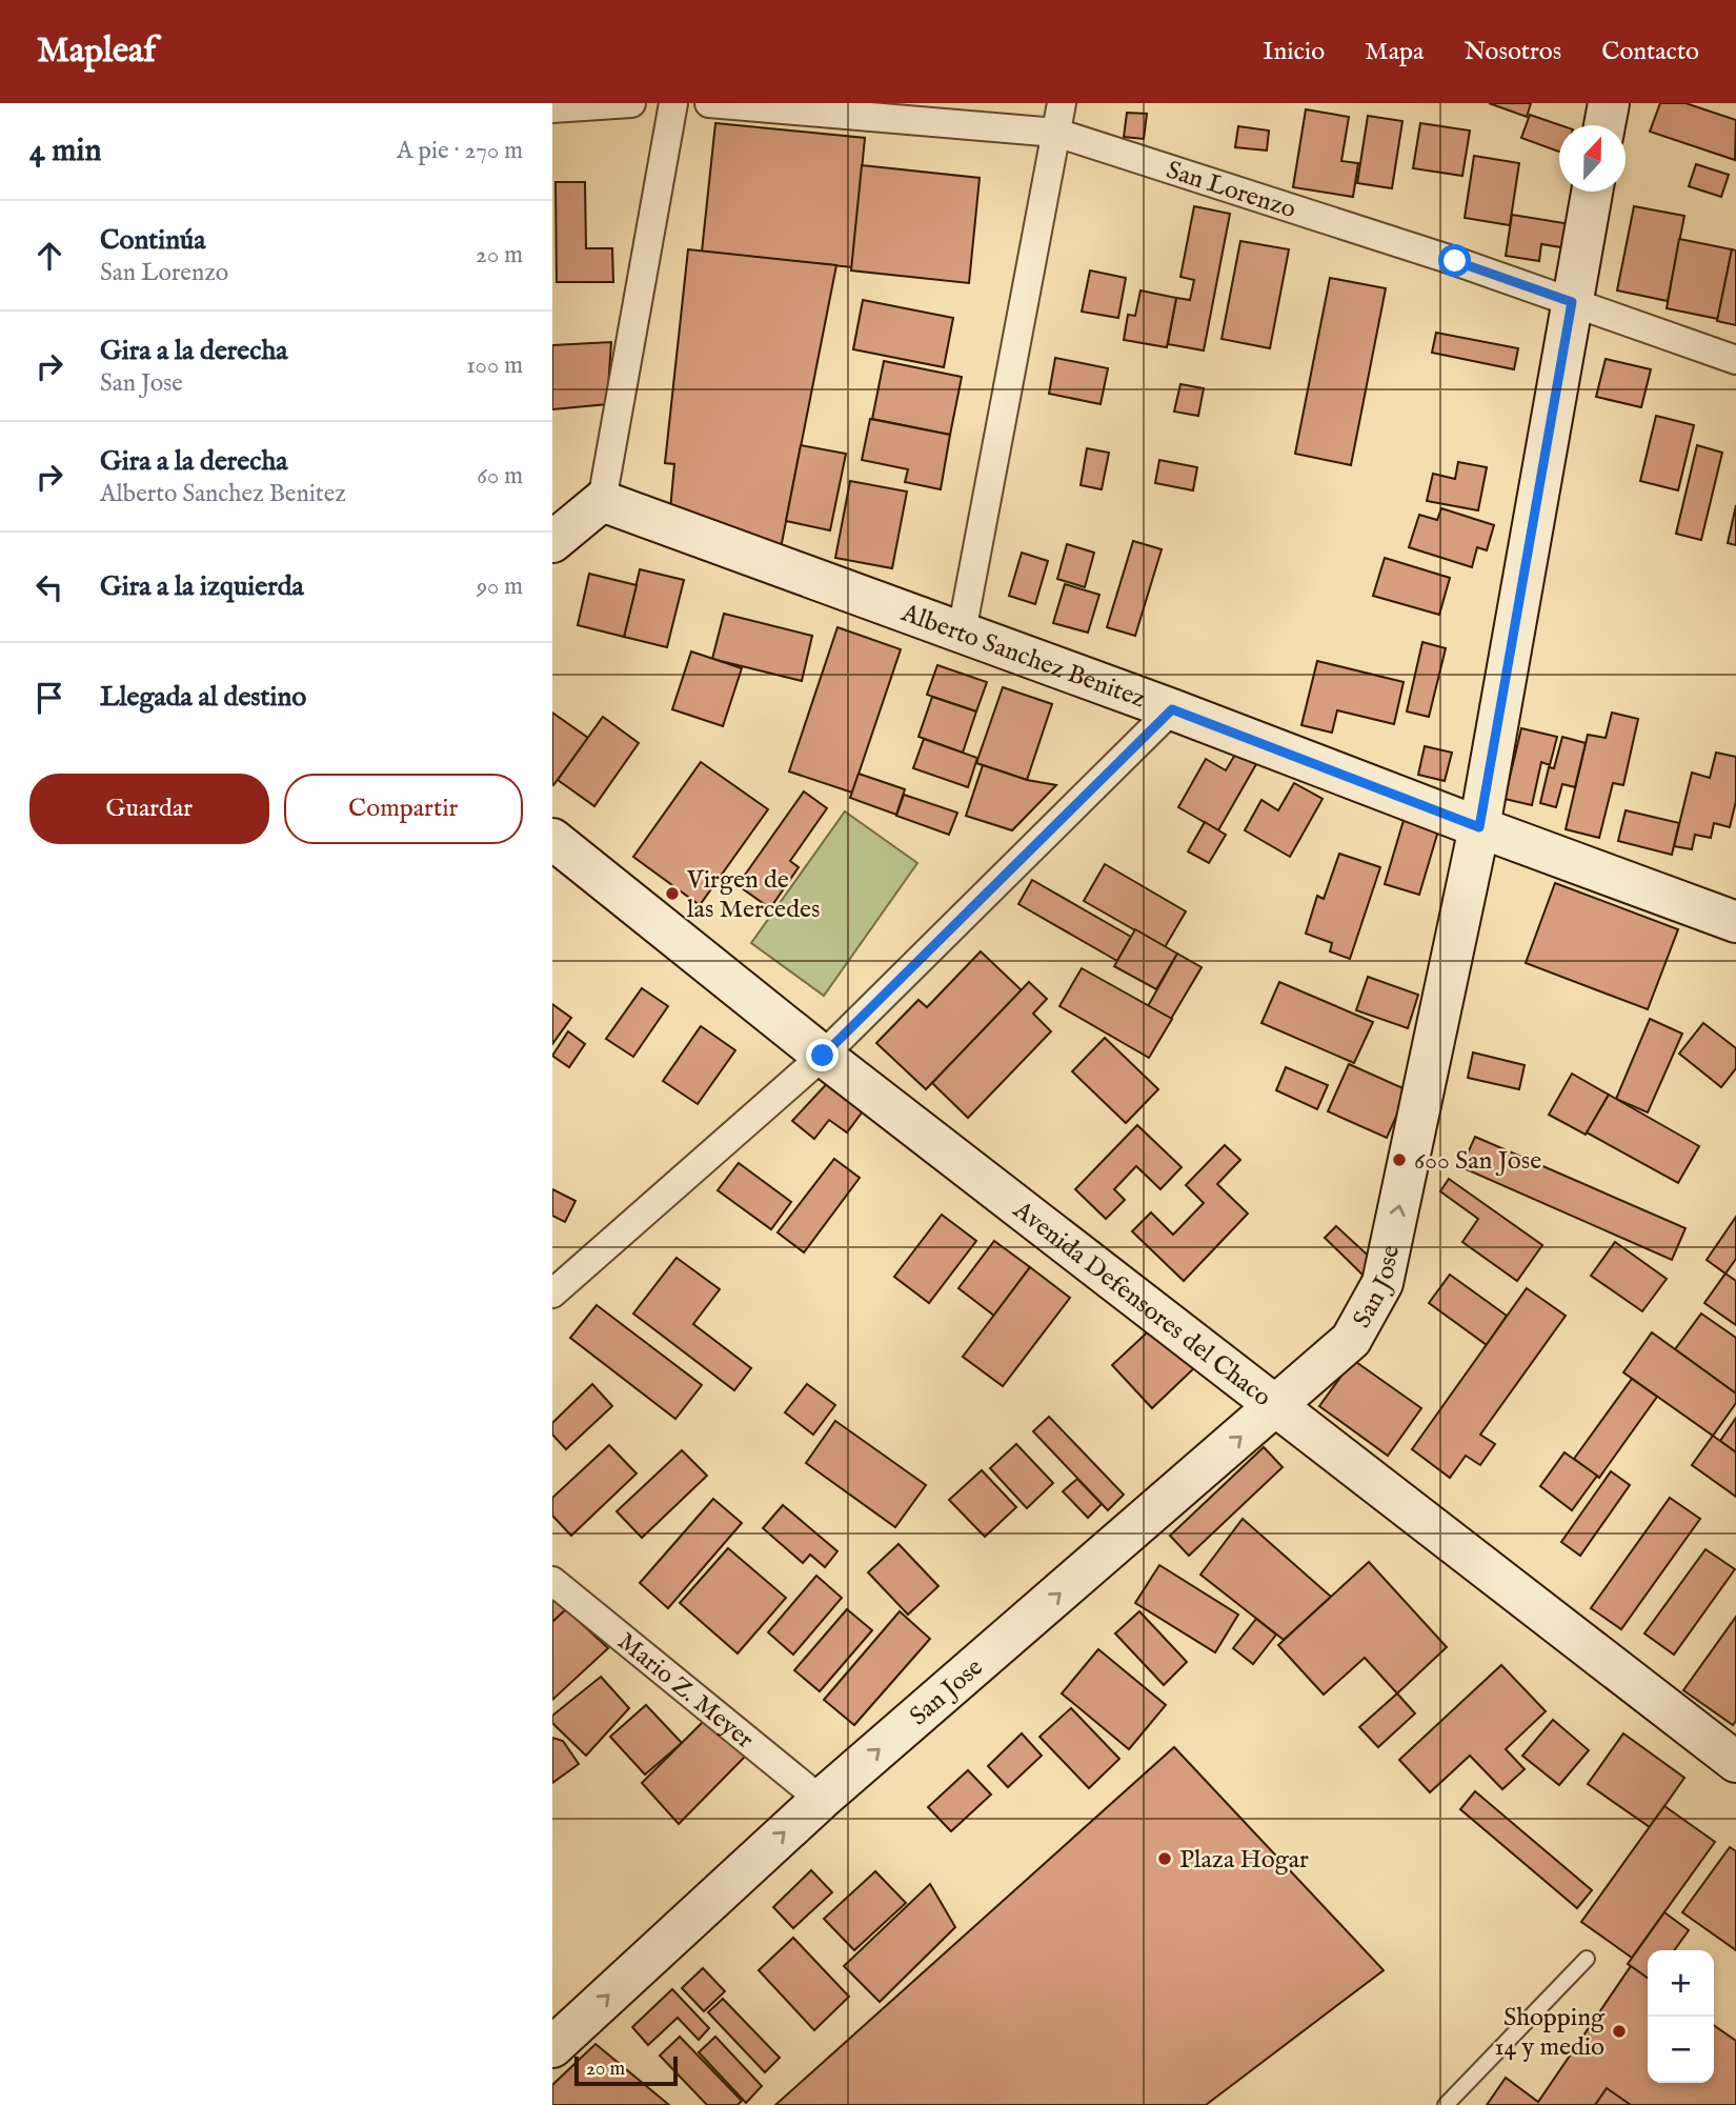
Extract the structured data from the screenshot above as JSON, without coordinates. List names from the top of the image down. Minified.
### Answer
{"streets":{"street":["San Lorenzo","Alberto Sanchez Benitez","San Jose","Avenida Defensores del Chaco","Mario Z. Meyer"]},"crossings":[["San Lorenzo","San Jose"],["Alberto Sanchez Benitez","San Jose"],["San Jose","Avenida Defensores del Chaco"],["San Jose","Mario Z. Meyer"]],"one_way":["San Jose"],"places":["Virgen de las Mercedes","600 San Jose","Plaza Hogar","Shopping 14 y medio"],"scale_bar":"20 m","north":"top","page":{"header":"Mapleaf","nav":["Inicio","Mapa","Nosotros","Contacto"],"heading":["4 min","A pie · 270 m"],"list":[["Continúa","San Lorenzo","20 m"],["Gira a la derecha","San Jose","100 m"],["Gira a la derecha","Alberto Sanchez Benitez","60 m"],["Gira a la izquierda","90 m"],"Llegada al destino"],"buttons":["Guardar","Compartir"],"map_buttons":["+","−"],"scale":"20 m"}}
